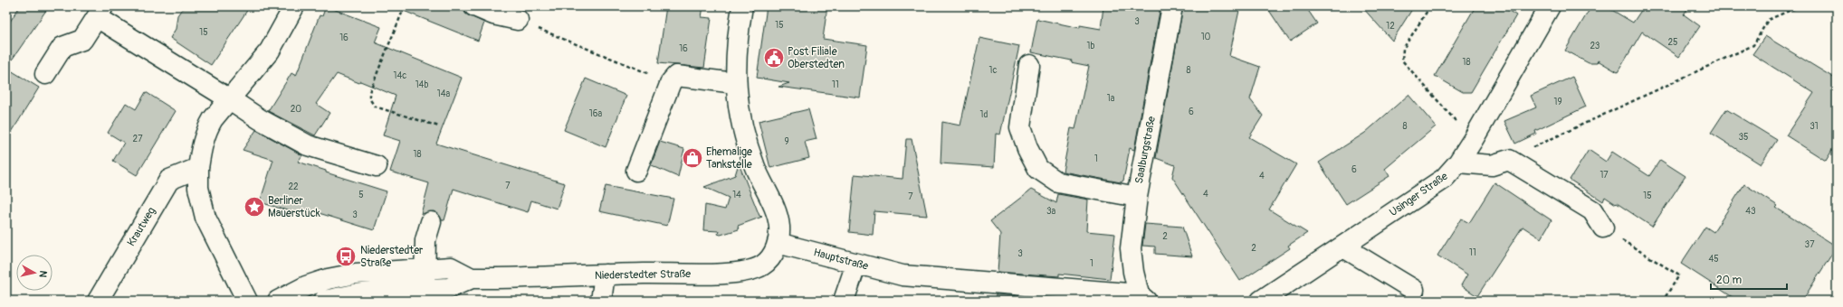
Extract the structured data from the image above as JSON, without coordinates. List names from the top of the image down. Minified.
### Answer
{"streets":{"street":["Saalburgstraße","Usinger Straße","Krautweg","Hauptstraße","Niederstedter Straße"]},"crossings":[["Saalburgstraße","Hauptstraße"],["Hauptstraße","Niederstedter Straße"]],"places":{"public building":["Post Filiale Oberstedten"],"shop":["Ehemalige Tankstelle"],"place":["Berliner Mauerstück"],"bus stop":["Niederstedter Straße"]},"house_numbers":["3","15","12","15","10","16","25","1b","23","16","18","1c","8","14c","14b","11","14a","1a","19","20","6","16a","1d","8","31","35","27","9","18","1","6","17","4","7","22","4","5","14","15","7","3a","43","3","2","37","2","11","3","45","1"],"scale_bar":"20 m","north":"right"}
